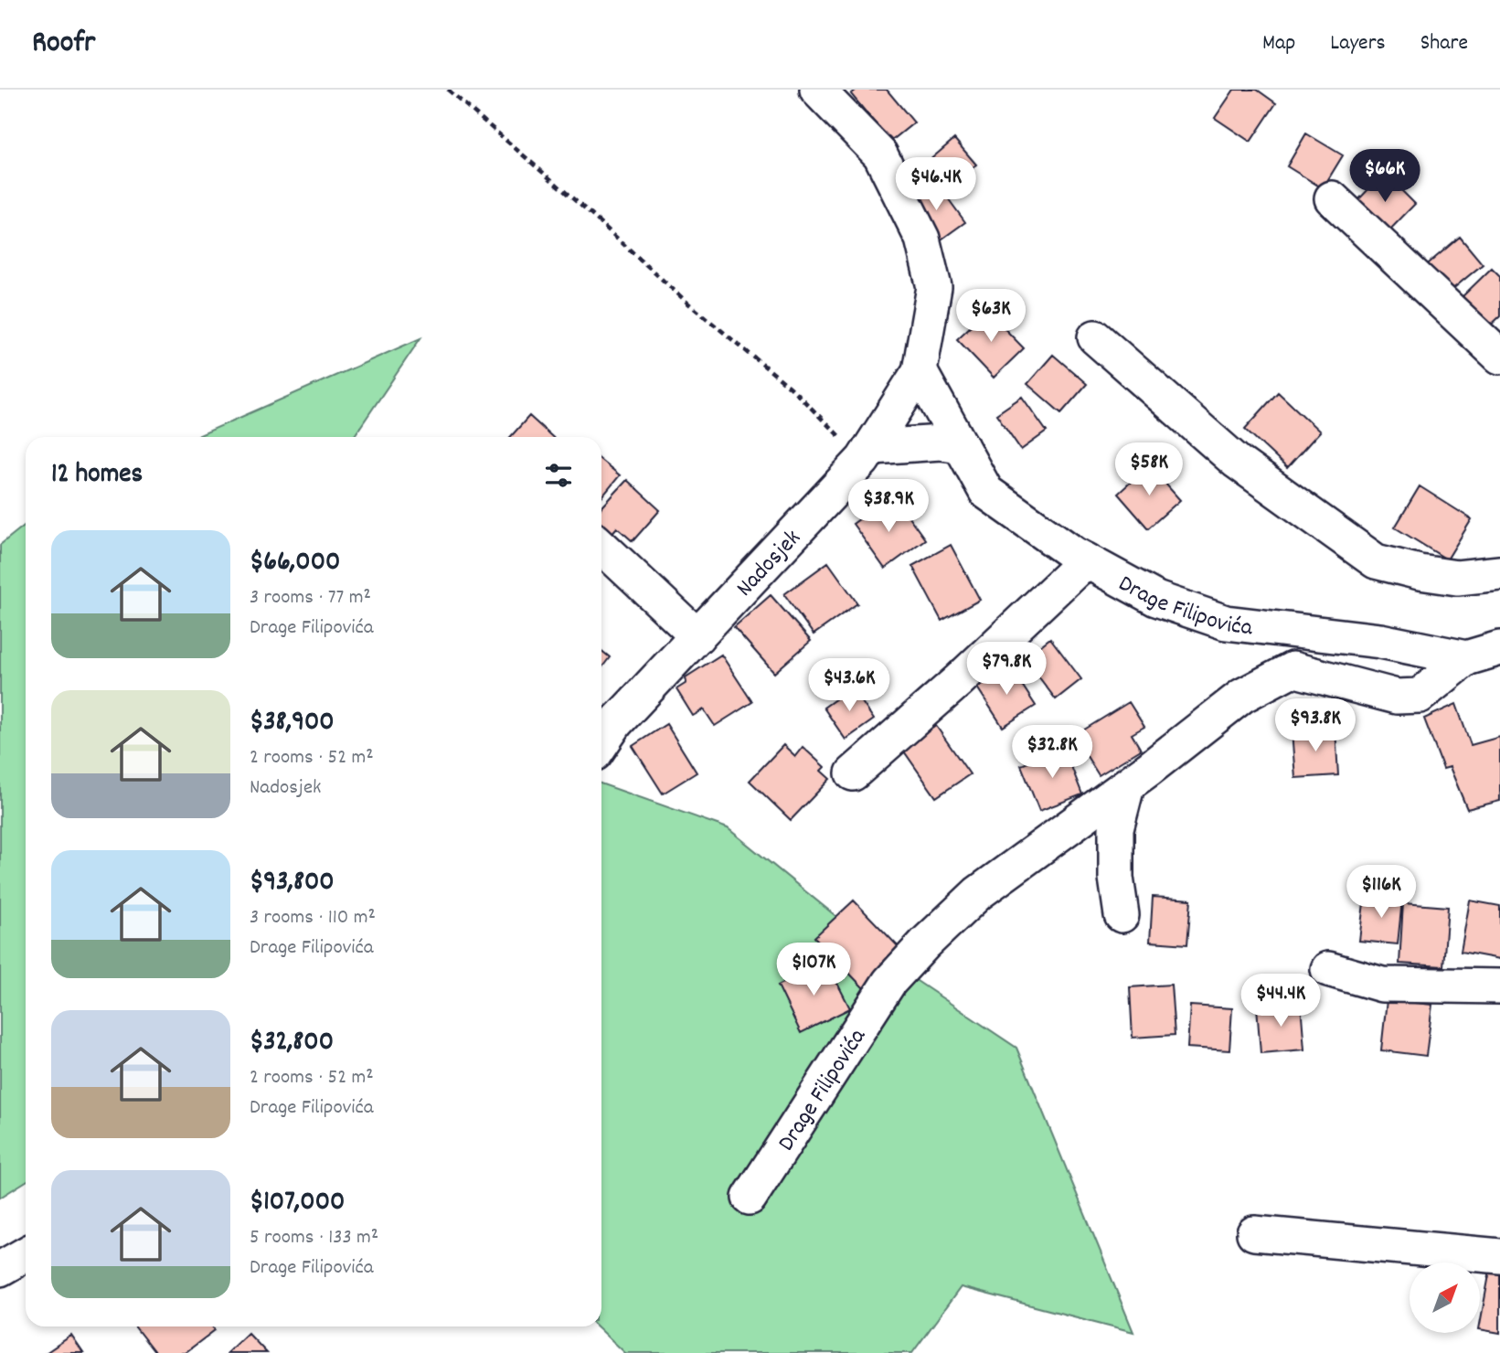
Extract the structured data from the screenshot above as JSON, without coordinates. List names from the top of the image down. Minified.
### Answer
{"streets":{"street":["Nadosjek","Drage Filipovića"]},"crossings":[["Nadosjek","Drage Filipovića"]],"north":"top right","page":{"header":"Roofr","nav":["Map","Layers","Share"],"price":["$66K","$46.4K","$63K","$58K","$38.9K","$79.8K","$43.6K","$93.8K","$32.8K","$116K","$107K","$44.4K"],"heading":"12 homes","list":[{"name":"$66,000","note":"3 rooms · 77 m² · Drage Filipovića"},{"name":"$38,900","note":"2 rooms · 52 m² · Nadosjek"},{"name":"$93,800","note":"3 rooms · 110 m² · Drage Filipovića"},{"name":"$32,800","note":"2 rooms · 52 m² · Drage Filipovića"},{"name":"$107,000","note":"5 rooms · 133 m² · Drage Filipovića"}]}}
